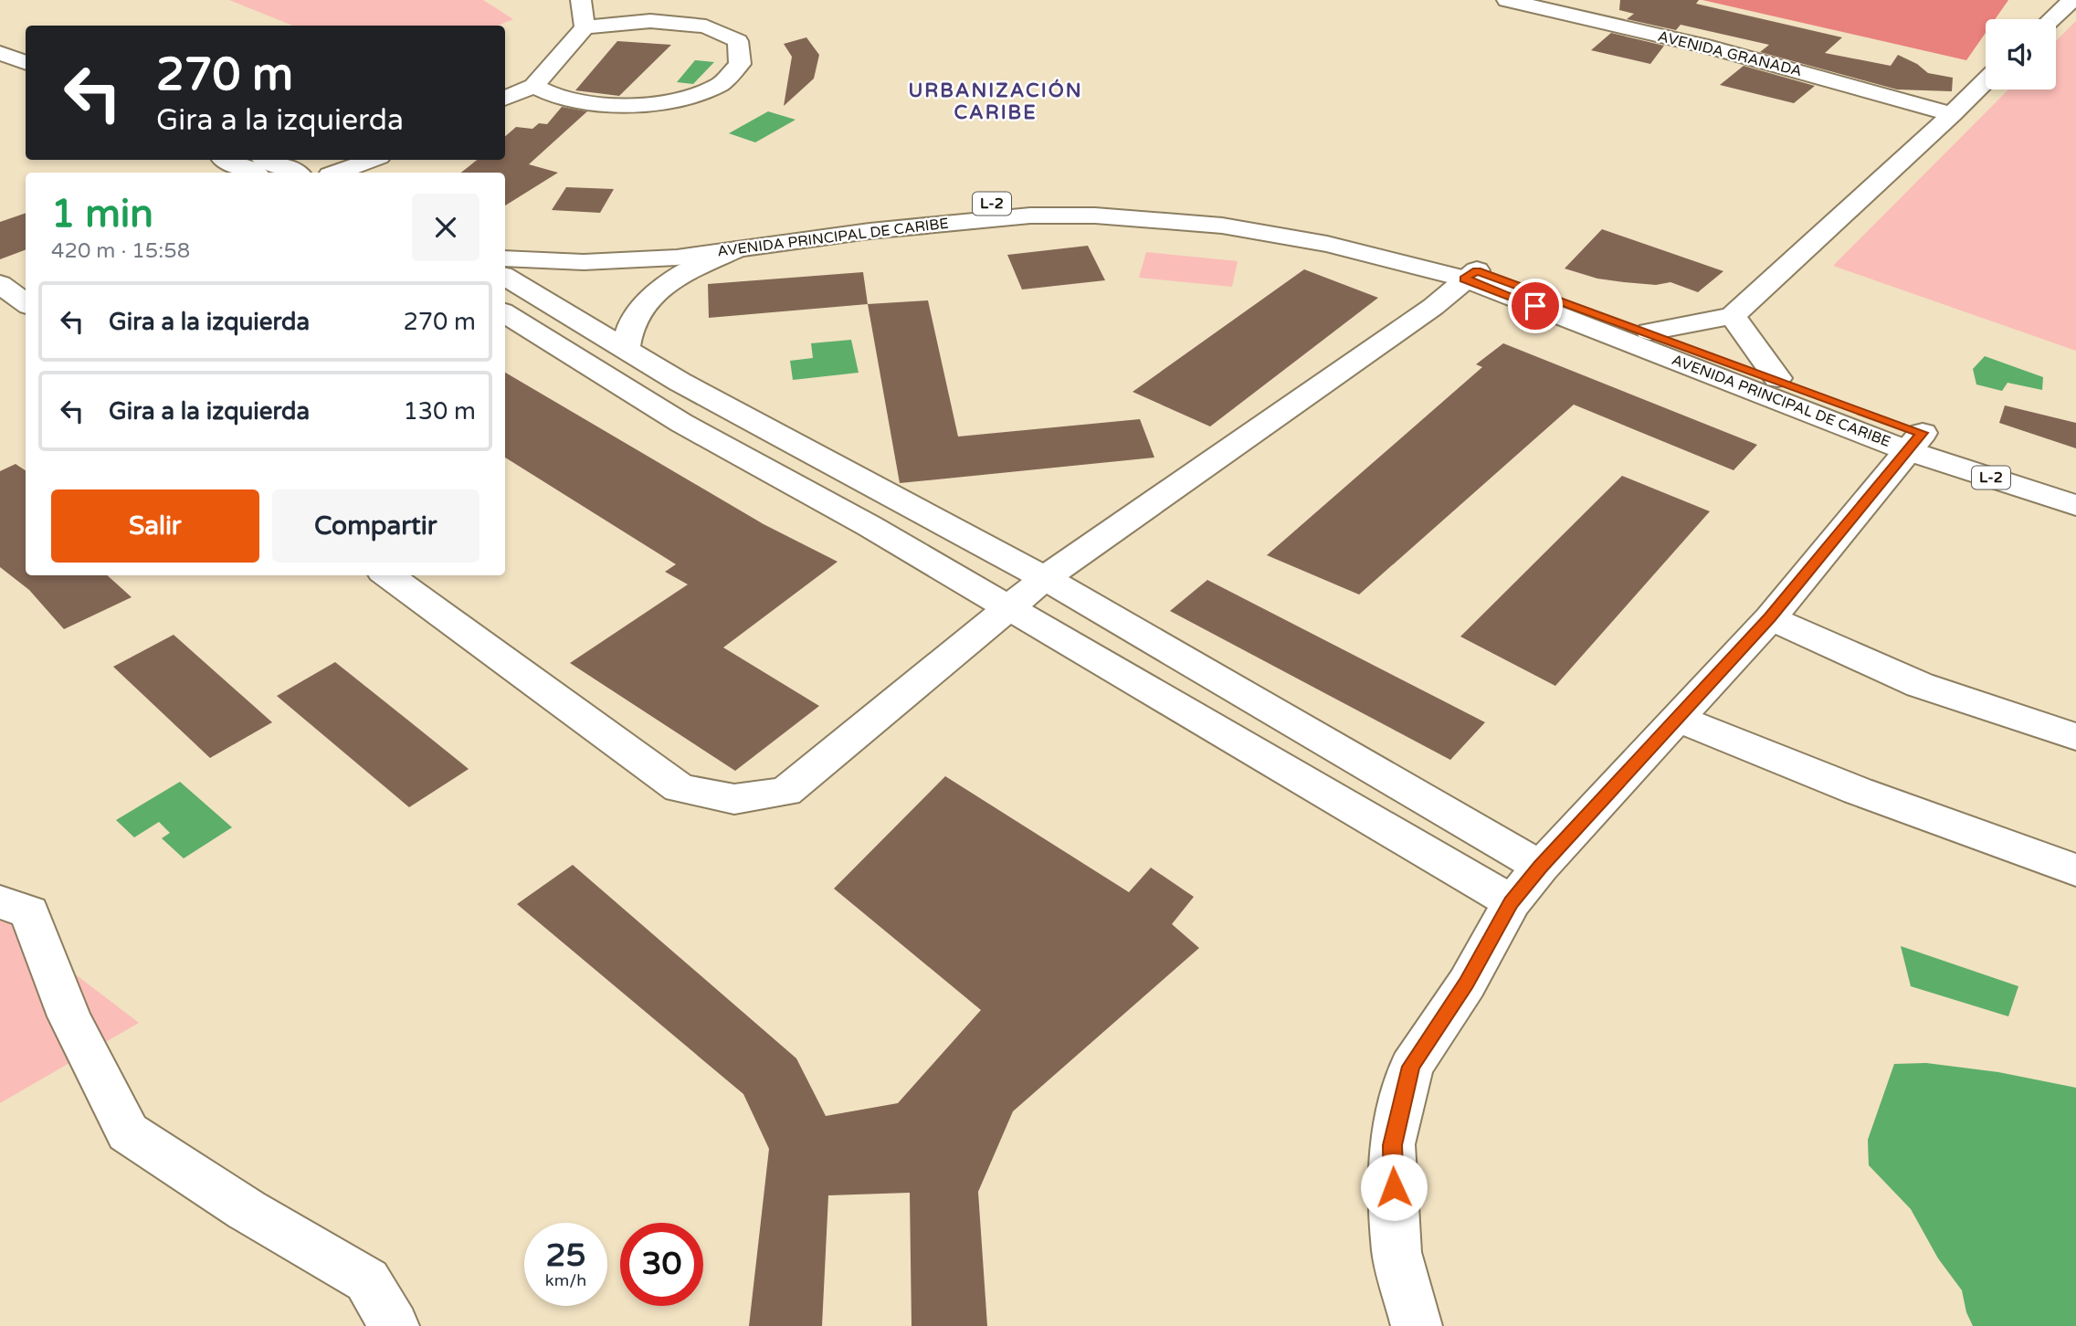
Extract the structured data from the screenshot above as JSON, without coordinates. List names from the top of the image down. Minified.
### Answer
{"streets":{"street":["AVENIDA GRANADA","L-2","AVENIDA PRINCIPAL DE CARIBE"]},"districts":["URBANIZACIÓN CARIBE"],"page":{"turn":["270 m","Gira a la izquierda"],"heading":["1 min","420 m · 15:58"],"list":[{"name":"Gira a la izquierda","value":"270 m"},{"name":"Gira a la izquierda","value":"130 m"}],"buttons":["Salir","Compartir"],"speed":"25 km/h","limit":"30"}}
